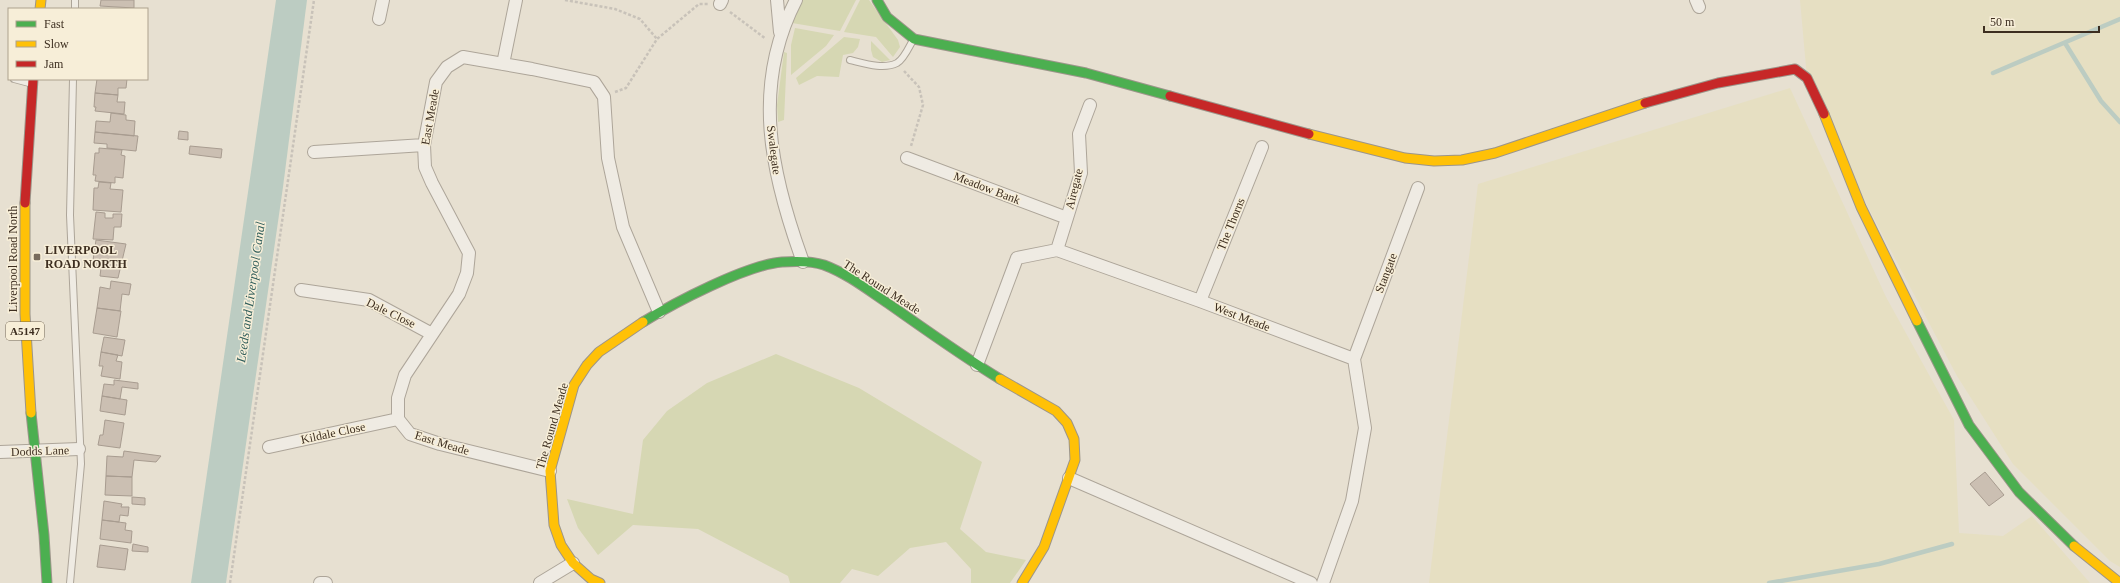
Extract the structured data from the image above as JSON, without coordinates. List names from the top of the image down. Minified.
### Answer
{"streets":{"street":["East Meade","Swalegate","Meadow Bank","Airegate","The Thorns","Liverpool Road North","Stangate","The Round Meade","Dale Close","West Meade","A5147","Kildale Close","Dodds Lane"]},"crossings":[["East Meade","The Round Meade"],["East Meade","Dale Close"],["East Meade","Kildale Close"],["Swalegate","The Round Meade"],["Meadow Bank","Airegate"],["Airegate","West Meade"],["The Thorns","West Meade"],["Liverpool Road North","Dodds Lane"],["Stangate","West Meade"]],"water":["Leeds and Liverpool Canal"],"places":{"transit":["LIVERPOOL ROAD NORTH"]},"legend":["Fast","Slow","Jam"],"scale_bar":"50 m"}
